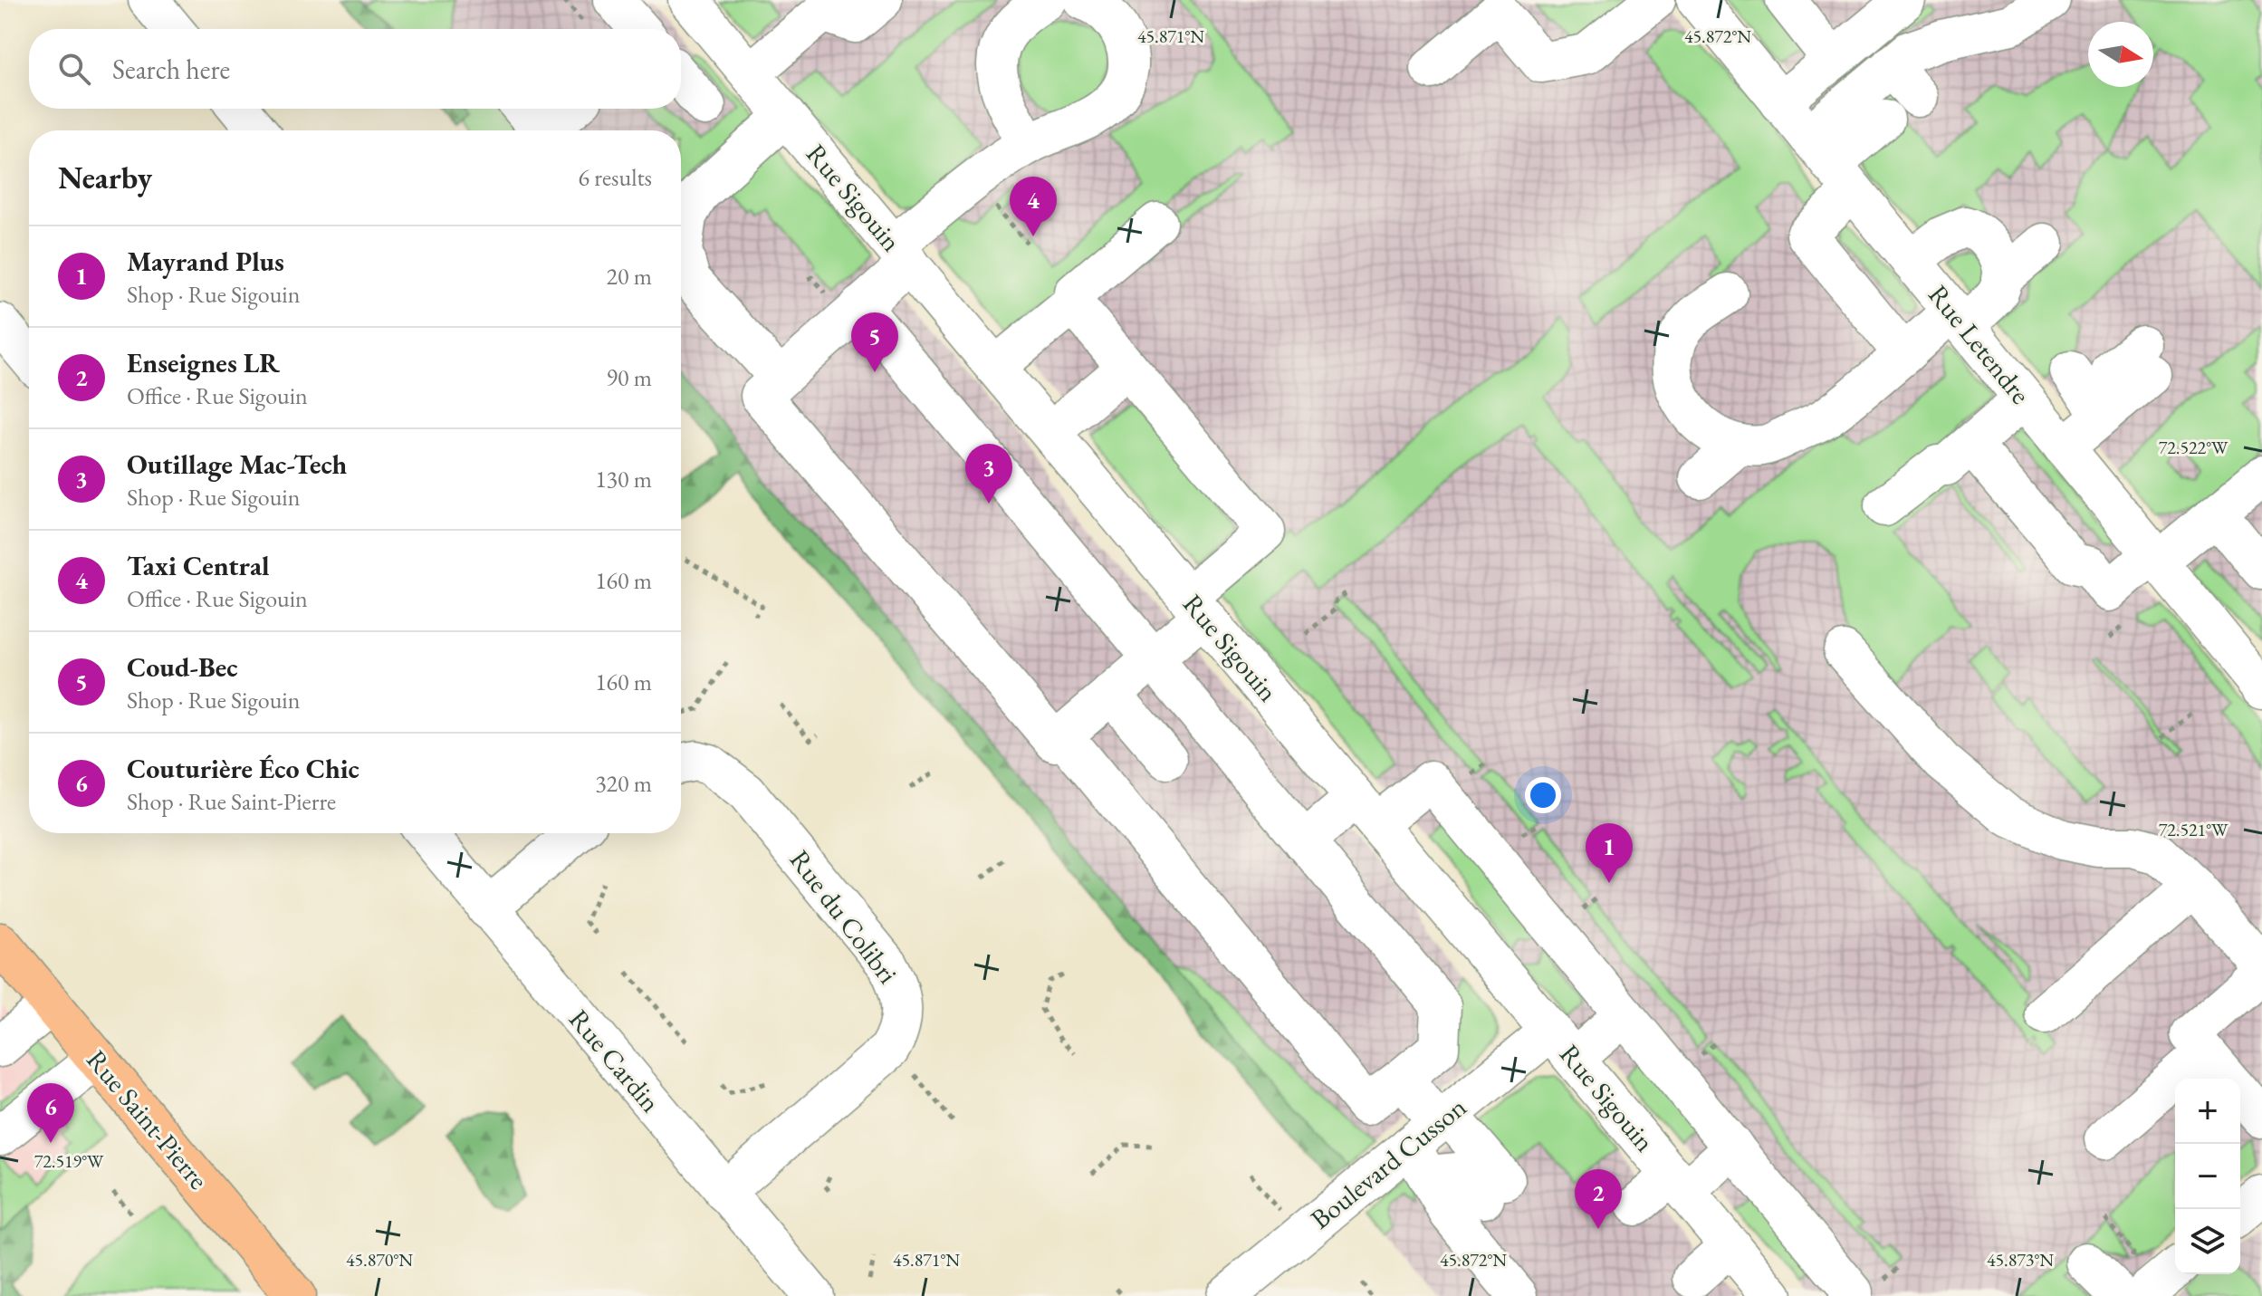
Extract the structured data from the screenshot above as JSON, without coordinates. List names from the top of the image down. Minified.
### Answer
{"streets":{"main road":["Rue Saint-Pierre"],"street":["Rue Sigouin","Rue Letendre","Rue du Colibri","Rue Cardin","Boulevard Cusson"]},"crossings":[["Rue Sigouin","Boulevard Cusson"],["Rue du Colibri","Rue Cardin"]],"north":"right","page":{"search":"Search here","heading":["Nearby","6 results"],"pins":["4","5","3","1","6","2"],"list":[{"mark":"1","name":"Mayrand Plus","note":"Shop · Rue Sigouin","value":"20 m"},{"mark":"2","name":"Enseignes LR","note":"Office · Rue Sigouin","value":"90 m"},{"mark":"3","name":"Outillage Mac-Tech","note":"Shop · Rue Sigouin","value":"130 m"},{"mark":"4","name":"Taxi Central","note":"Office · Rue Sigouin","value":"160 m"},{"mark":"5","name":"Coud-Bec","note":"Shop · Rue Sigouin","value":"160 m"},{"mark":"6","name":"Couturière Éco Chic","note":"Shop · Rue Saint-Pierre","value":"320 m"}],"map_buttons":["+","−"]},"coordinates":["45.871°N","45.872°N","72.522°W","72.521°W","72.519°W","45.870°N","45.873°N"]}
